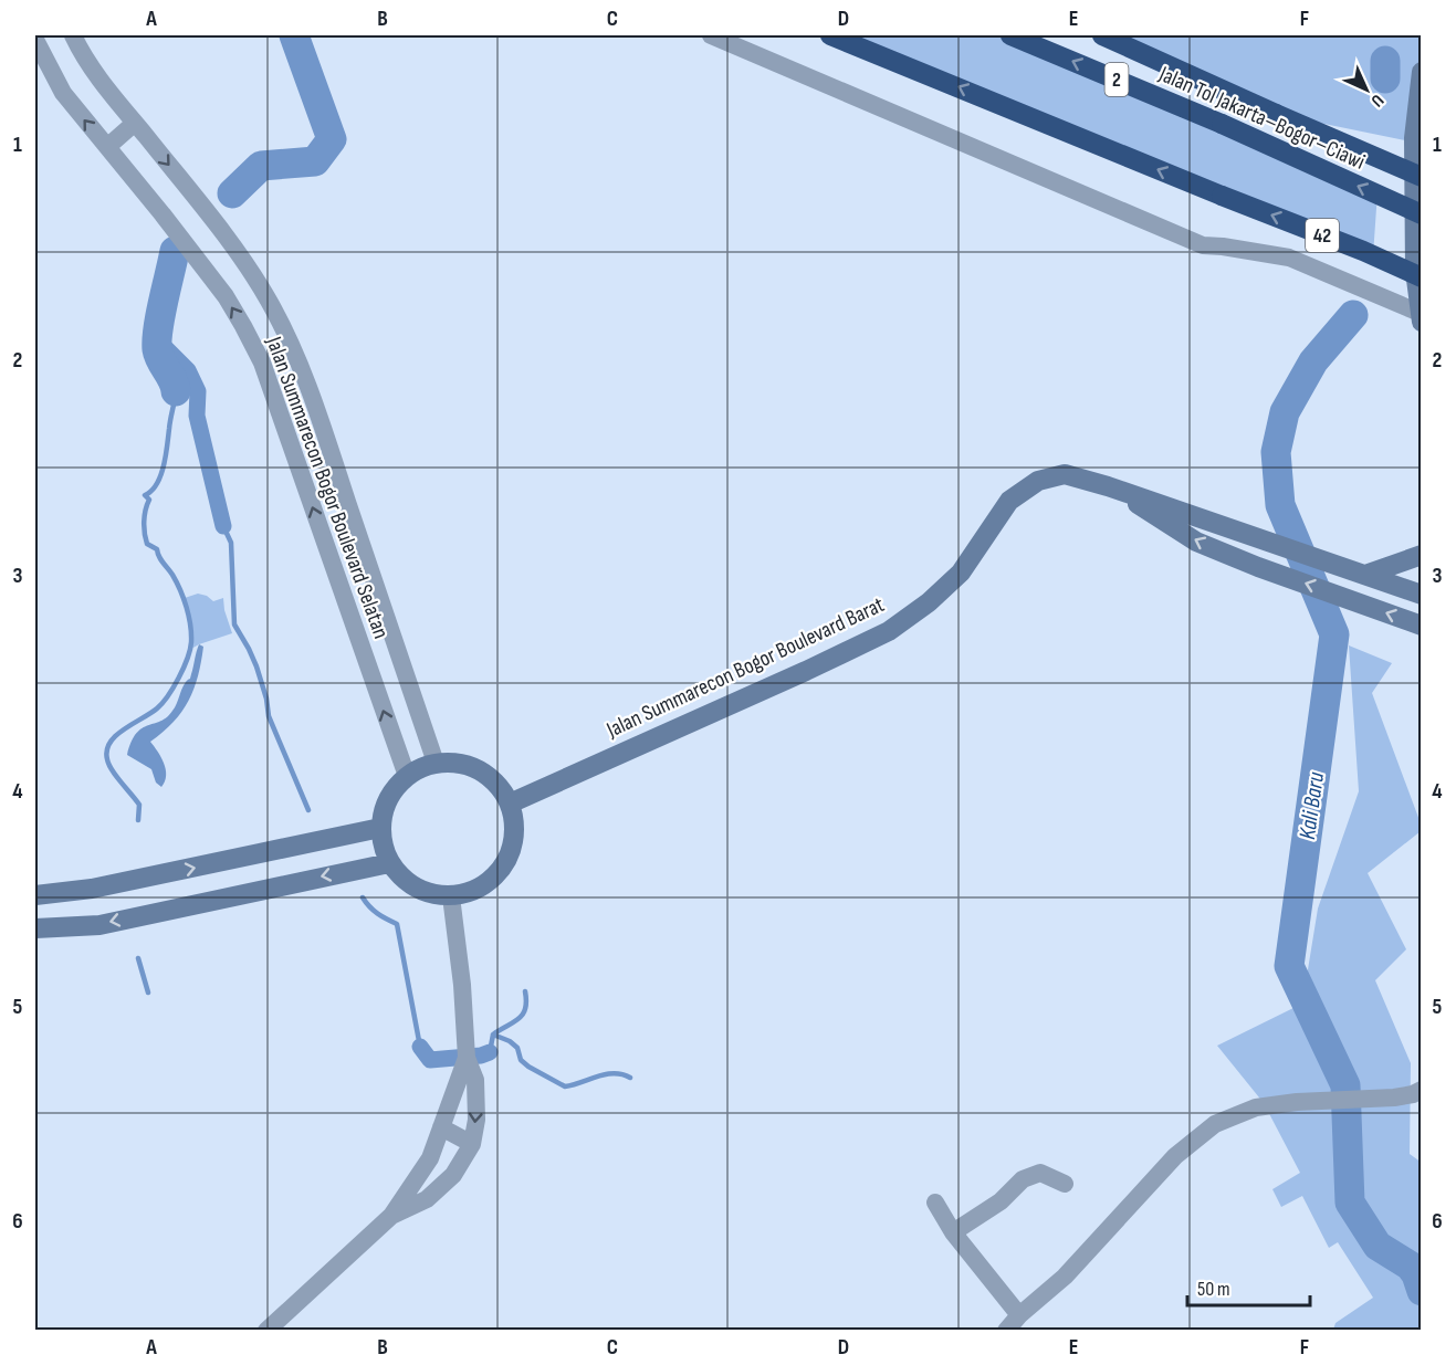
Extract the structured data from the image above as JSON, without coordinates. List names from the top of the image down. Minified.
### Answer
{"streets":{"highway":["2","Jalan Tol Jakarta–Bogor–Ciawi","42"],"street":["Jalan Summarecon Bogor Boulevard Selatan","Jalan Summarecon Bogor Boulevard Barat"]},"crossings":[["Jalan Summarecon Bogor Boulevard Selatan","Jalan Summarecon Bogor Boulevard Barat"]],"water":["Kali Baru"],"scale_bar":"50 m","north":"bottom right","grid":{"columns":["A","B","C","D","E","F"],"rows":["1","2","3","4","5","6"]}}
